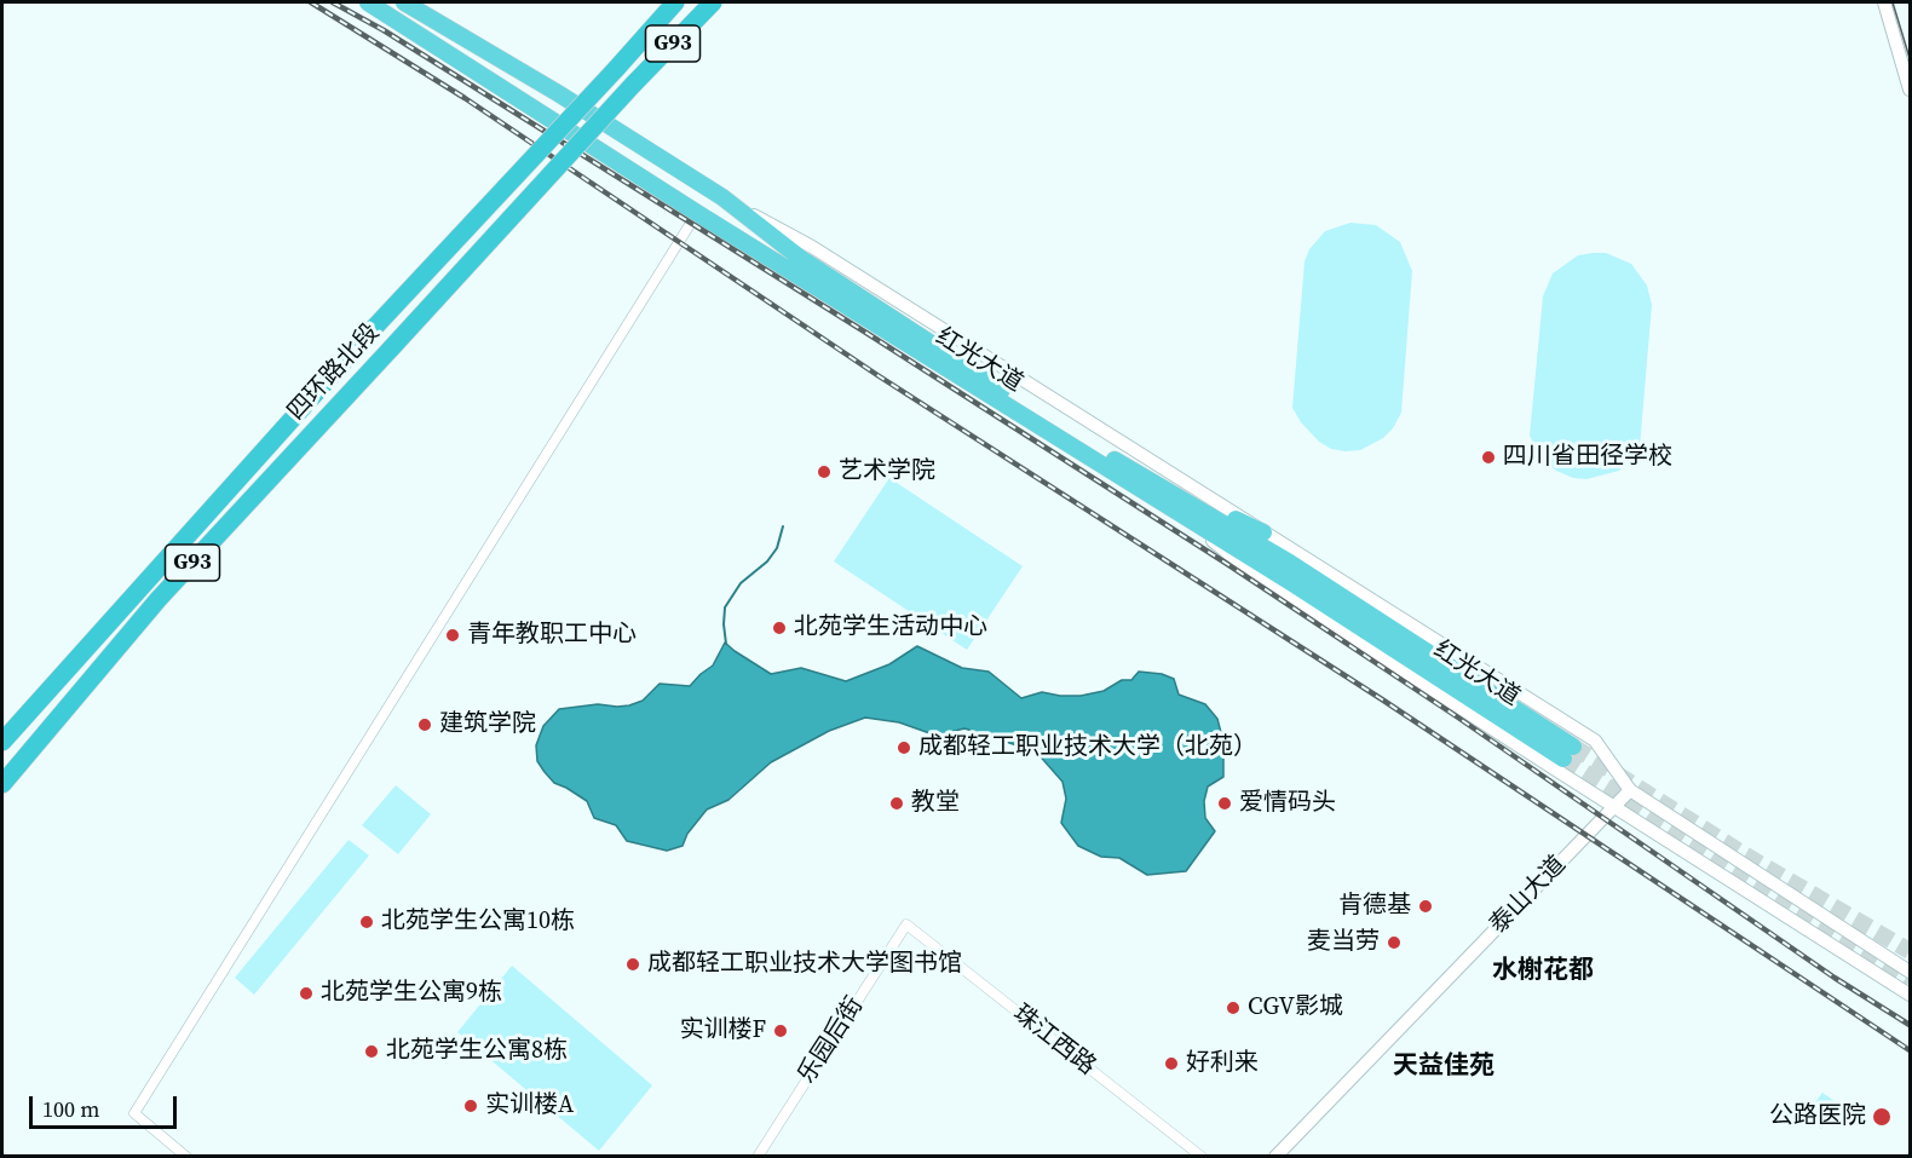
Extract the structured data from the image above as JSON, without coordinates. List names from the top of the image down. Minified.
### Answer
{"streets":{"highway":["G93","红光大道","四环路北段"],"main road":["泰山大道"],"street":["乐园后街","珠江西路"]},"crossings":[["乐园后街","珠江西路"]],"districts":["水榭花都","天益佳苑"],"places":["四川省田径学校","艺术学院","北苑学生活动中心","青年教职工中心","建筑学院","成都轻工职业技术大学（北苑）","教堂","爱情码头","肯德基","北苑学生公寓10栋","麦当劳","成都轻工职业技术大学图书馆","北苑学生公寓9栋","CGV影城","实训楼F","北苑学生公寓8栋","好利来","实训楼A","公路医院"],"scale_bar":"100 m"}
